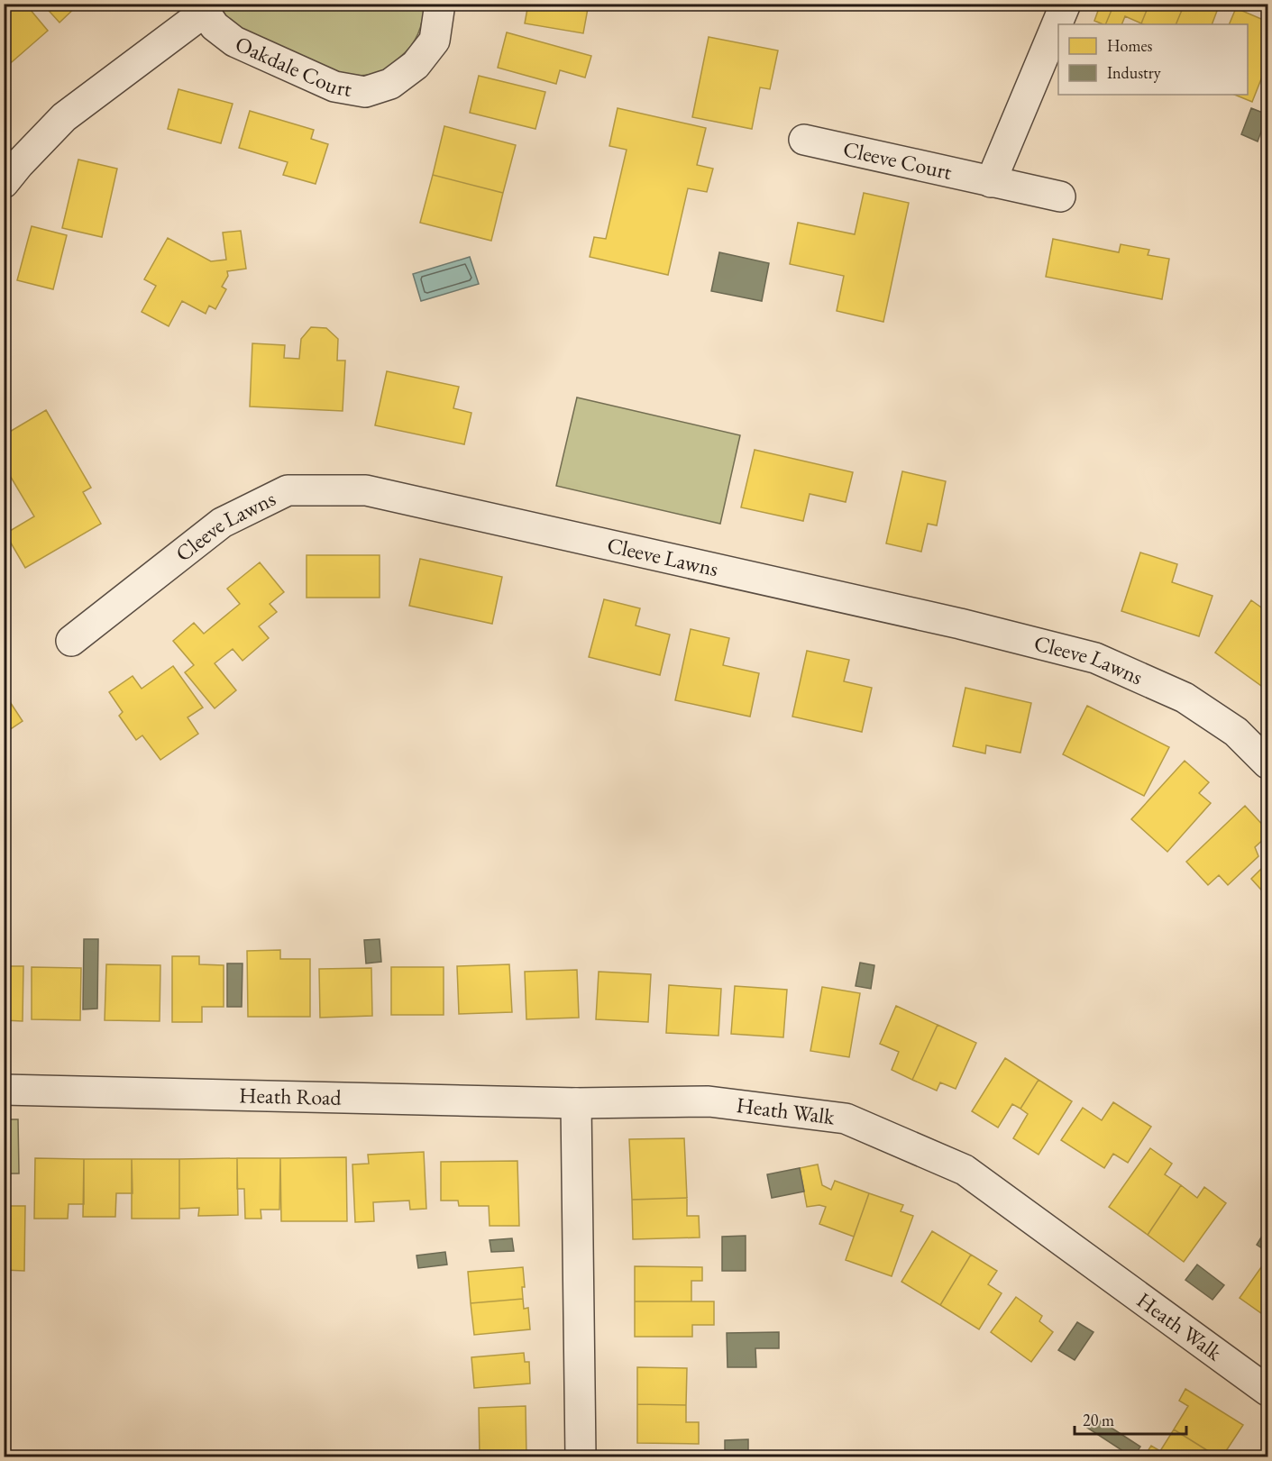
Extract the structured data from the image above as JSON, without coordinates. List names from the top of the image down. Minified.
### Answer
{"streets":{"street":["Oakdale Court","Cleeve Court","Cleeve Lawns","Heath Road","Heath Walk"]},"crossings":[["Heath Road","Heath Walk"]],"legend":["Homes","Industry"],"scale_bar":"20 m"}
